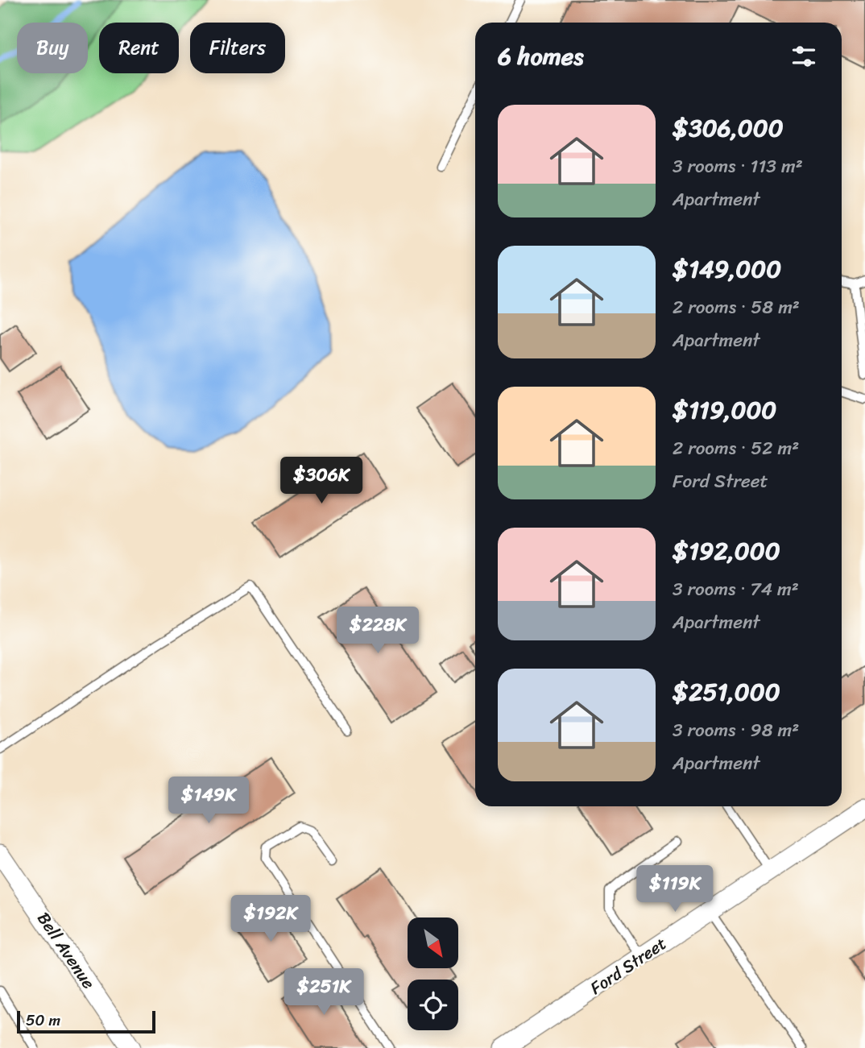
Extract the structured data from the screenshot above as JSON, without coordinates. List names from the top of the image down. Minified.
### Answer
{"streets":{"street":["Bell Avenue","Ford Street"]},"scale_bar":"50 m","north":"bottom right","page":{"chip":["Buy","Rent","Filters"],"heading":"6 homes","list":[{"name":"$306,000","note":"3 rooms · 113 m² · Apartment"},{"name":"$149,000","note":"2 rooms · 58 m² · Apartment"},{"name":"$119,000","note":"2 rooms · 52 m² · Ford Street"},{"name":"$192,000","note":"3 rooms · 74 m² · Apartment"},{"name":"$251,000","note":"3 rooms · 98 m² · Apartment"}],"price":["$306K","$228K","$149K","$119K","$192K","$251K"],"scale":"50 m"}}
